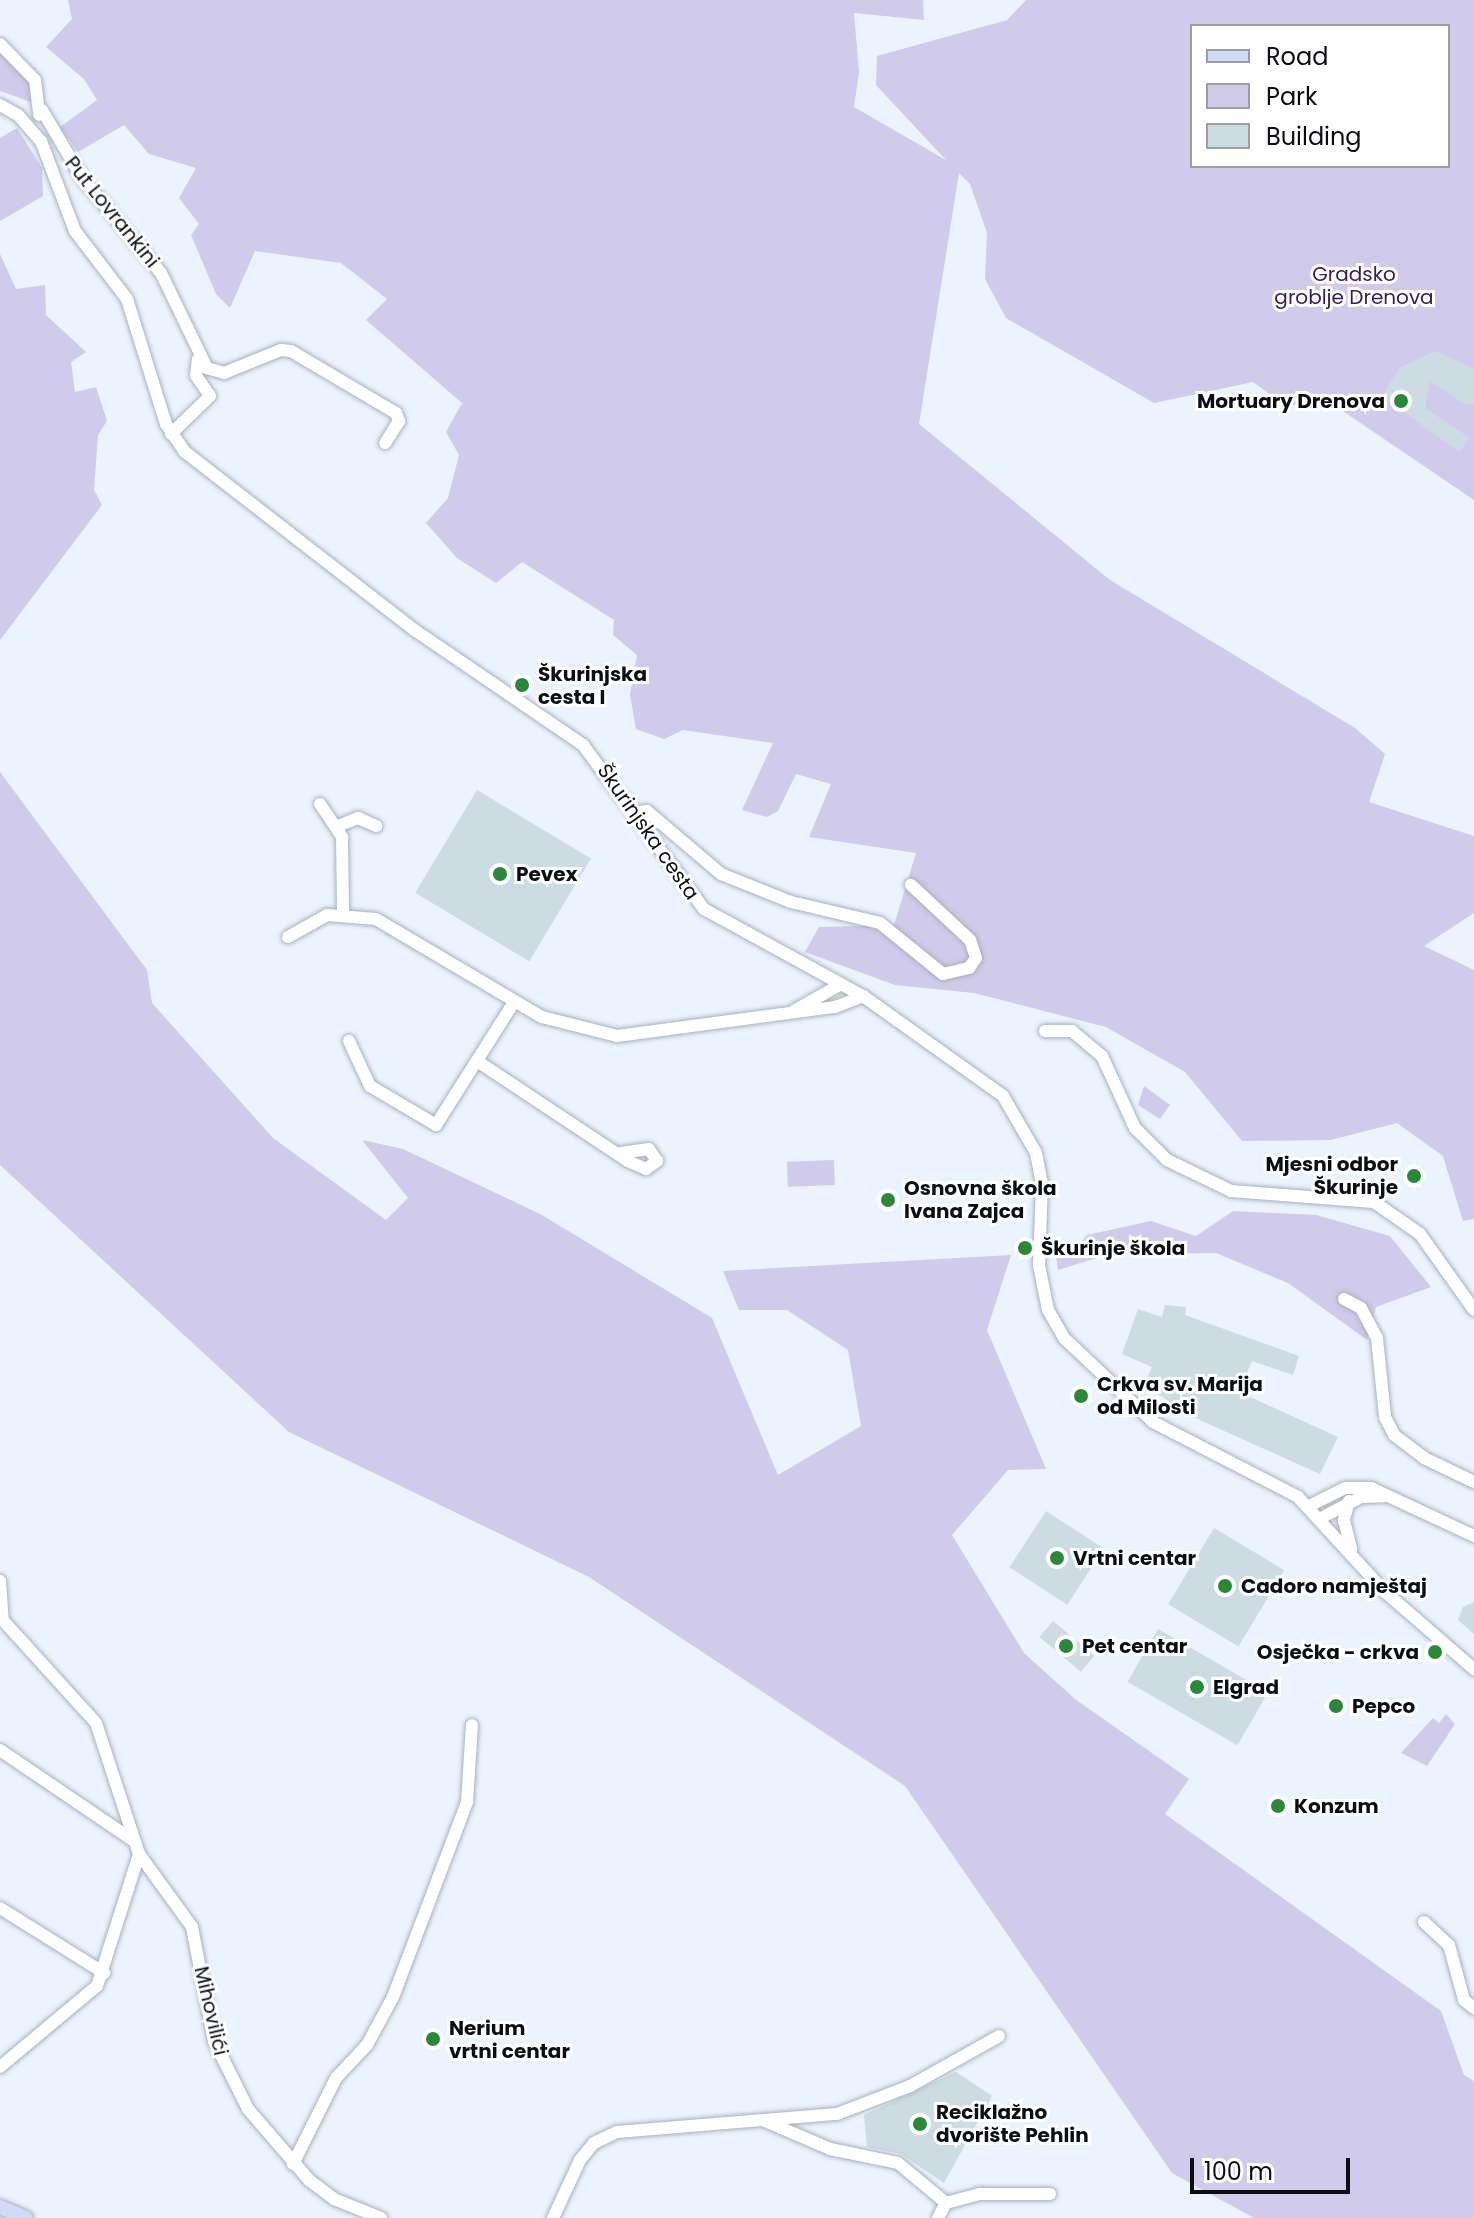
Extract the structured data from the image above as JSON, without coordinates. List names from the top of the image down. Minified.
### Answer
{"streets":{"street":["Put Lovrankini","Škurinjska cesta","Mihovilići"]},"crossings":[["Put Lovrankini","Škurinjska cesta"]],"parks":["Gradsko groblje Drenova"],"places":["Mortuary Drenova","Škurinjska cesta I","Pevex","Mjesni odbor Škurinje","Osnovna škola Ivana Zajca","Škurinje škola","Crkva sv. Marija od Milosti","Vrtni centar","Cadoro namještaj","Pet centar","Osječka - crkva","Elgrad","Pepco","Konzum","Nerium vrtni centar","Reciklažno dvorište Pehlin"],"legend":["Road","Park","Building"],"scale_bar":"100 m"}
